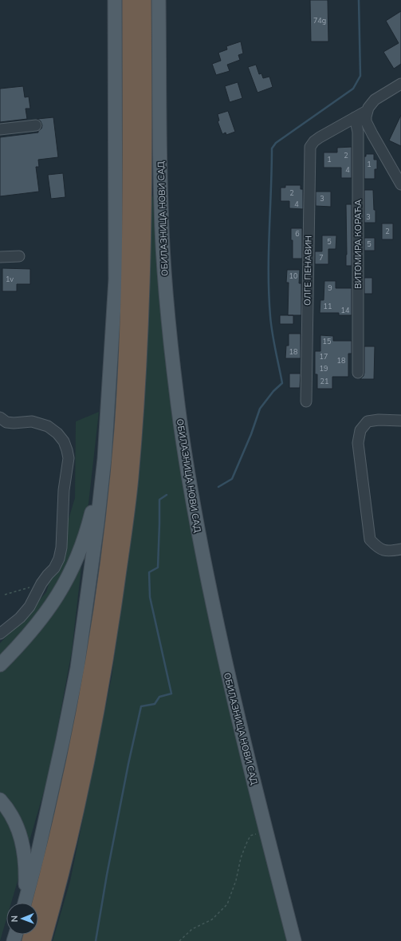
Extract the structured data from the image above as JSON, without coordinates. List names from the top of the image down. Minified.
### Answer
{"streets":{"main road":["ОБИЛАЗНИЦА НОВИ САД"],"street":["ВИТОМИРА КОРАЋА","ОЛГЕ ПЕНАВИН"]},"crossings":[["ВИТОМИРА КОРАЋА","ОЛГЕ ПЕНАВИН"]],"house_numbers":["74g","2","1","1","4","2","3","4","3","2","6","5","5","7","10","1v","9","11","14","15","18","17","18","19","21"],"north":"left"}
